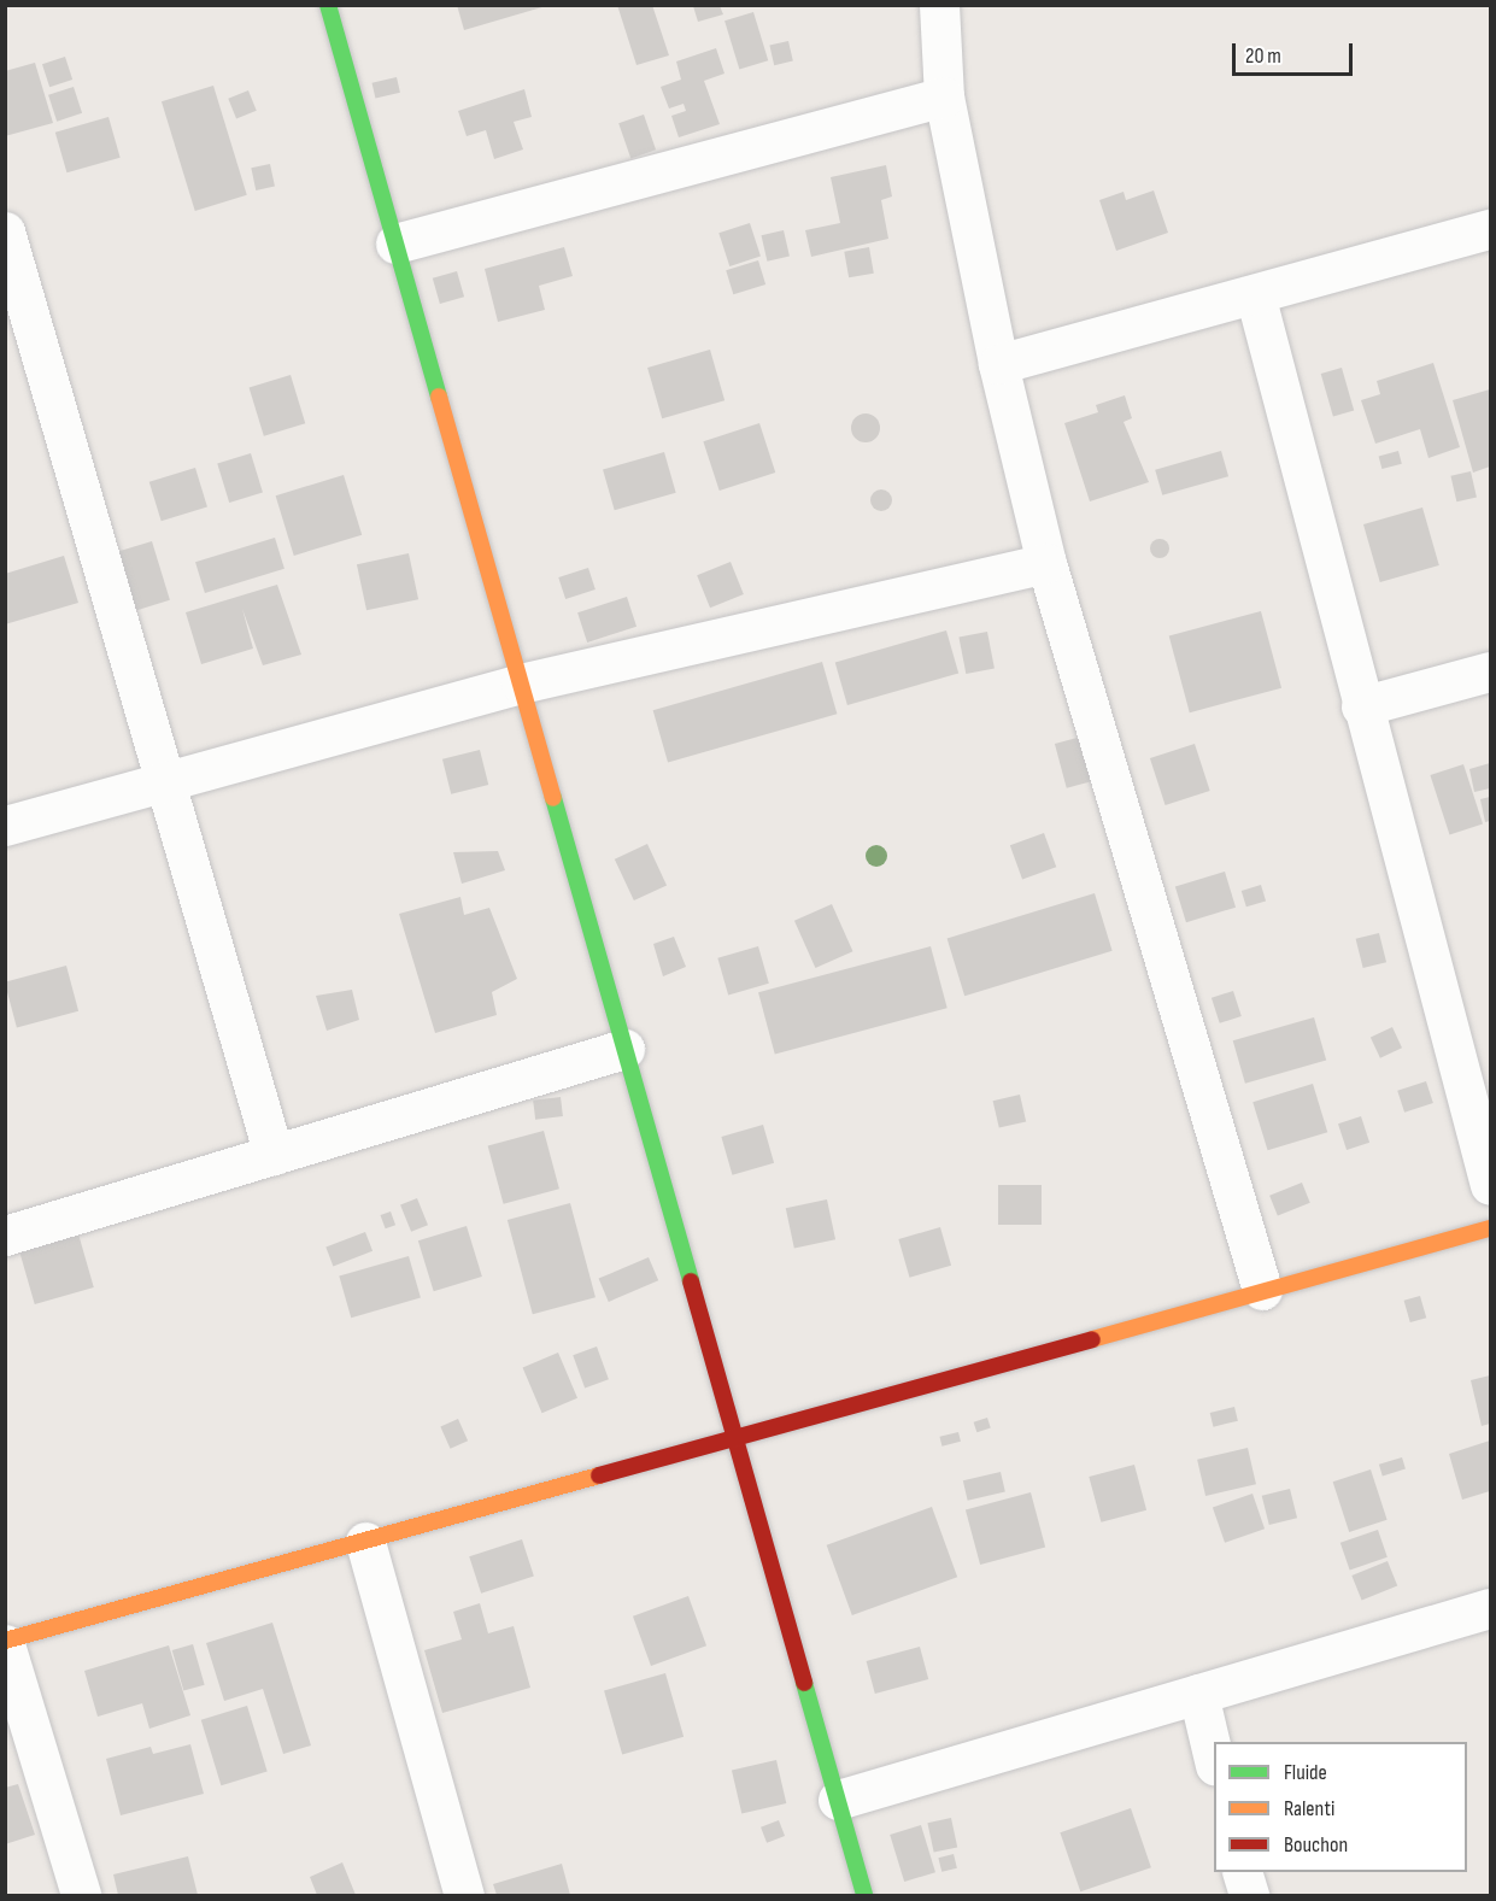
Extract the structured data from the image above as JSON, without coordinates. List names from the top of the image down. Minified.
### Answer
{"legend":["Fluide","Ralenti","Bouchon"],"scale_bar":"20 m"}
